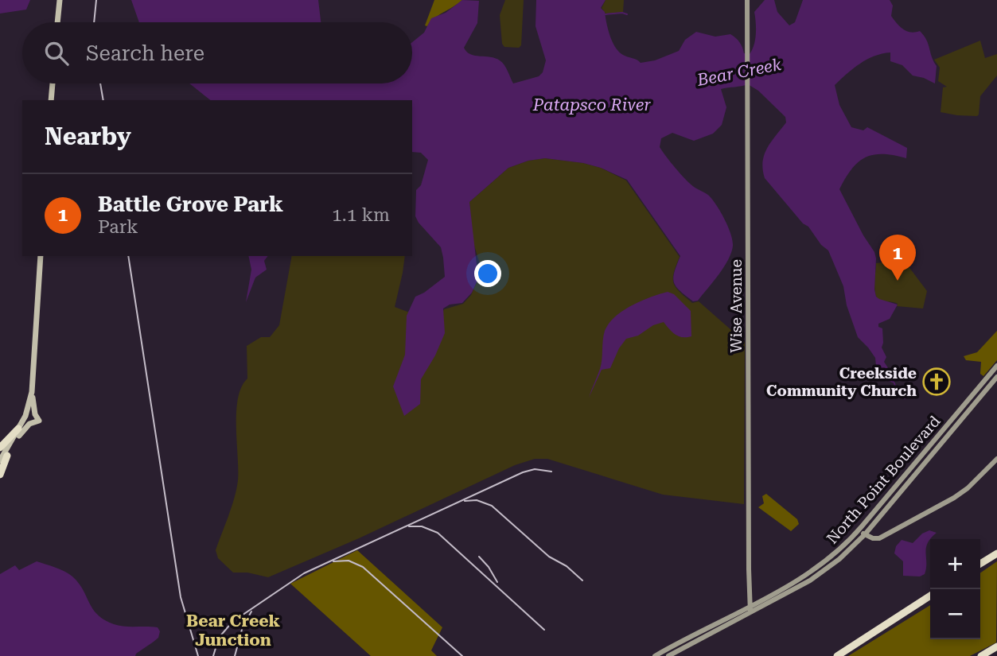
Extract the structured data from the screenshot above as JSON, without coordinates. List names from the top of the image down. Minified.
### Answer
{"streets":{"main road":["Wise Avenue","North Point Boulevard"]},"crossings":[["Wise Avenue","North Point Boulevard"]],"districts":["Bear Creek Junction"],"water":["Bear Creek","Patapsco River"],"places":{"church":["Creekside Community Church"]},"page":{"search":"Search here","heading":"Nearby","list":[{"mark":"1","name":"Battle Grove Park","note":"Park","value":"1.1 km"}],"pins":"1","map_buttons":["+","−"]}}
